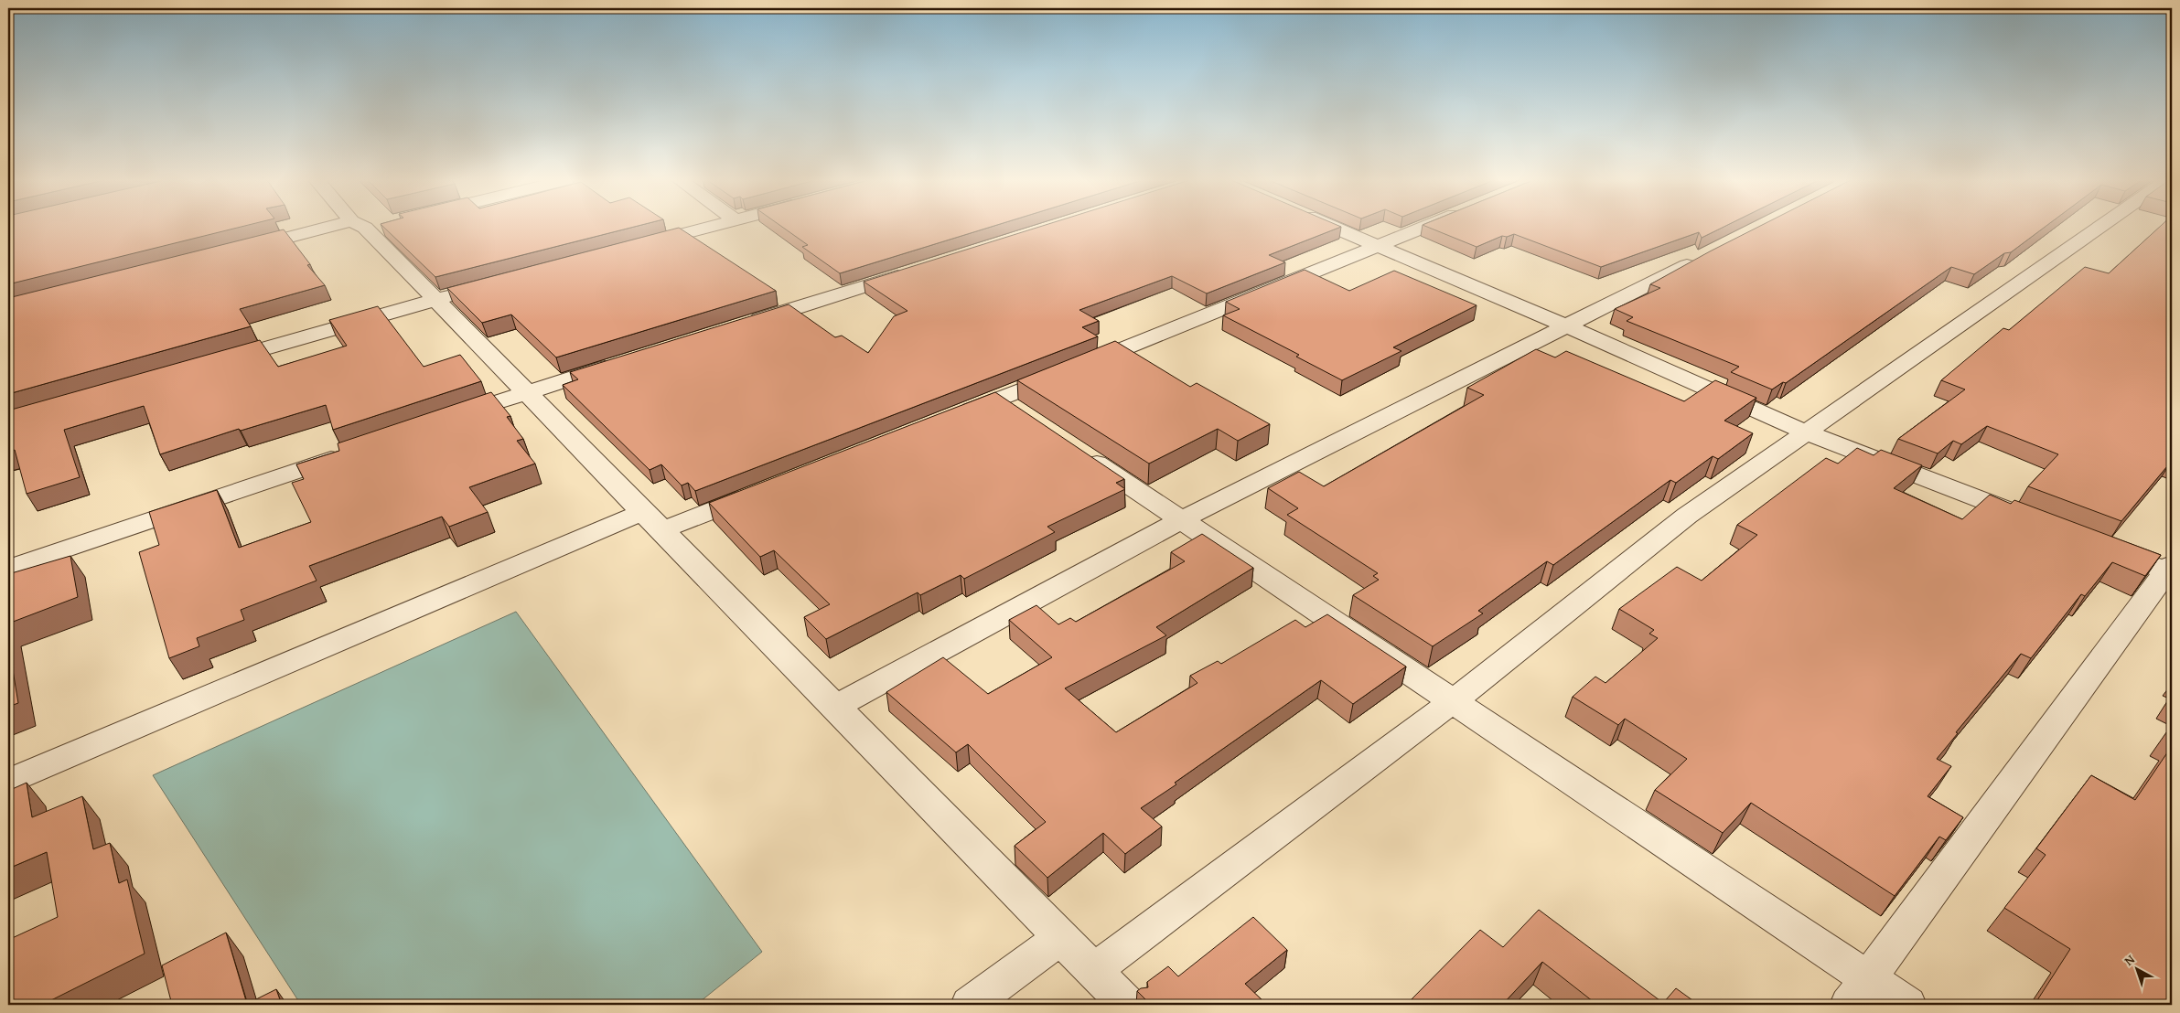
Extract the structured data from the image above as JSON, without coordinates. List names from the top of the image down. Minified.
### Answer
{"north":"top left"}
